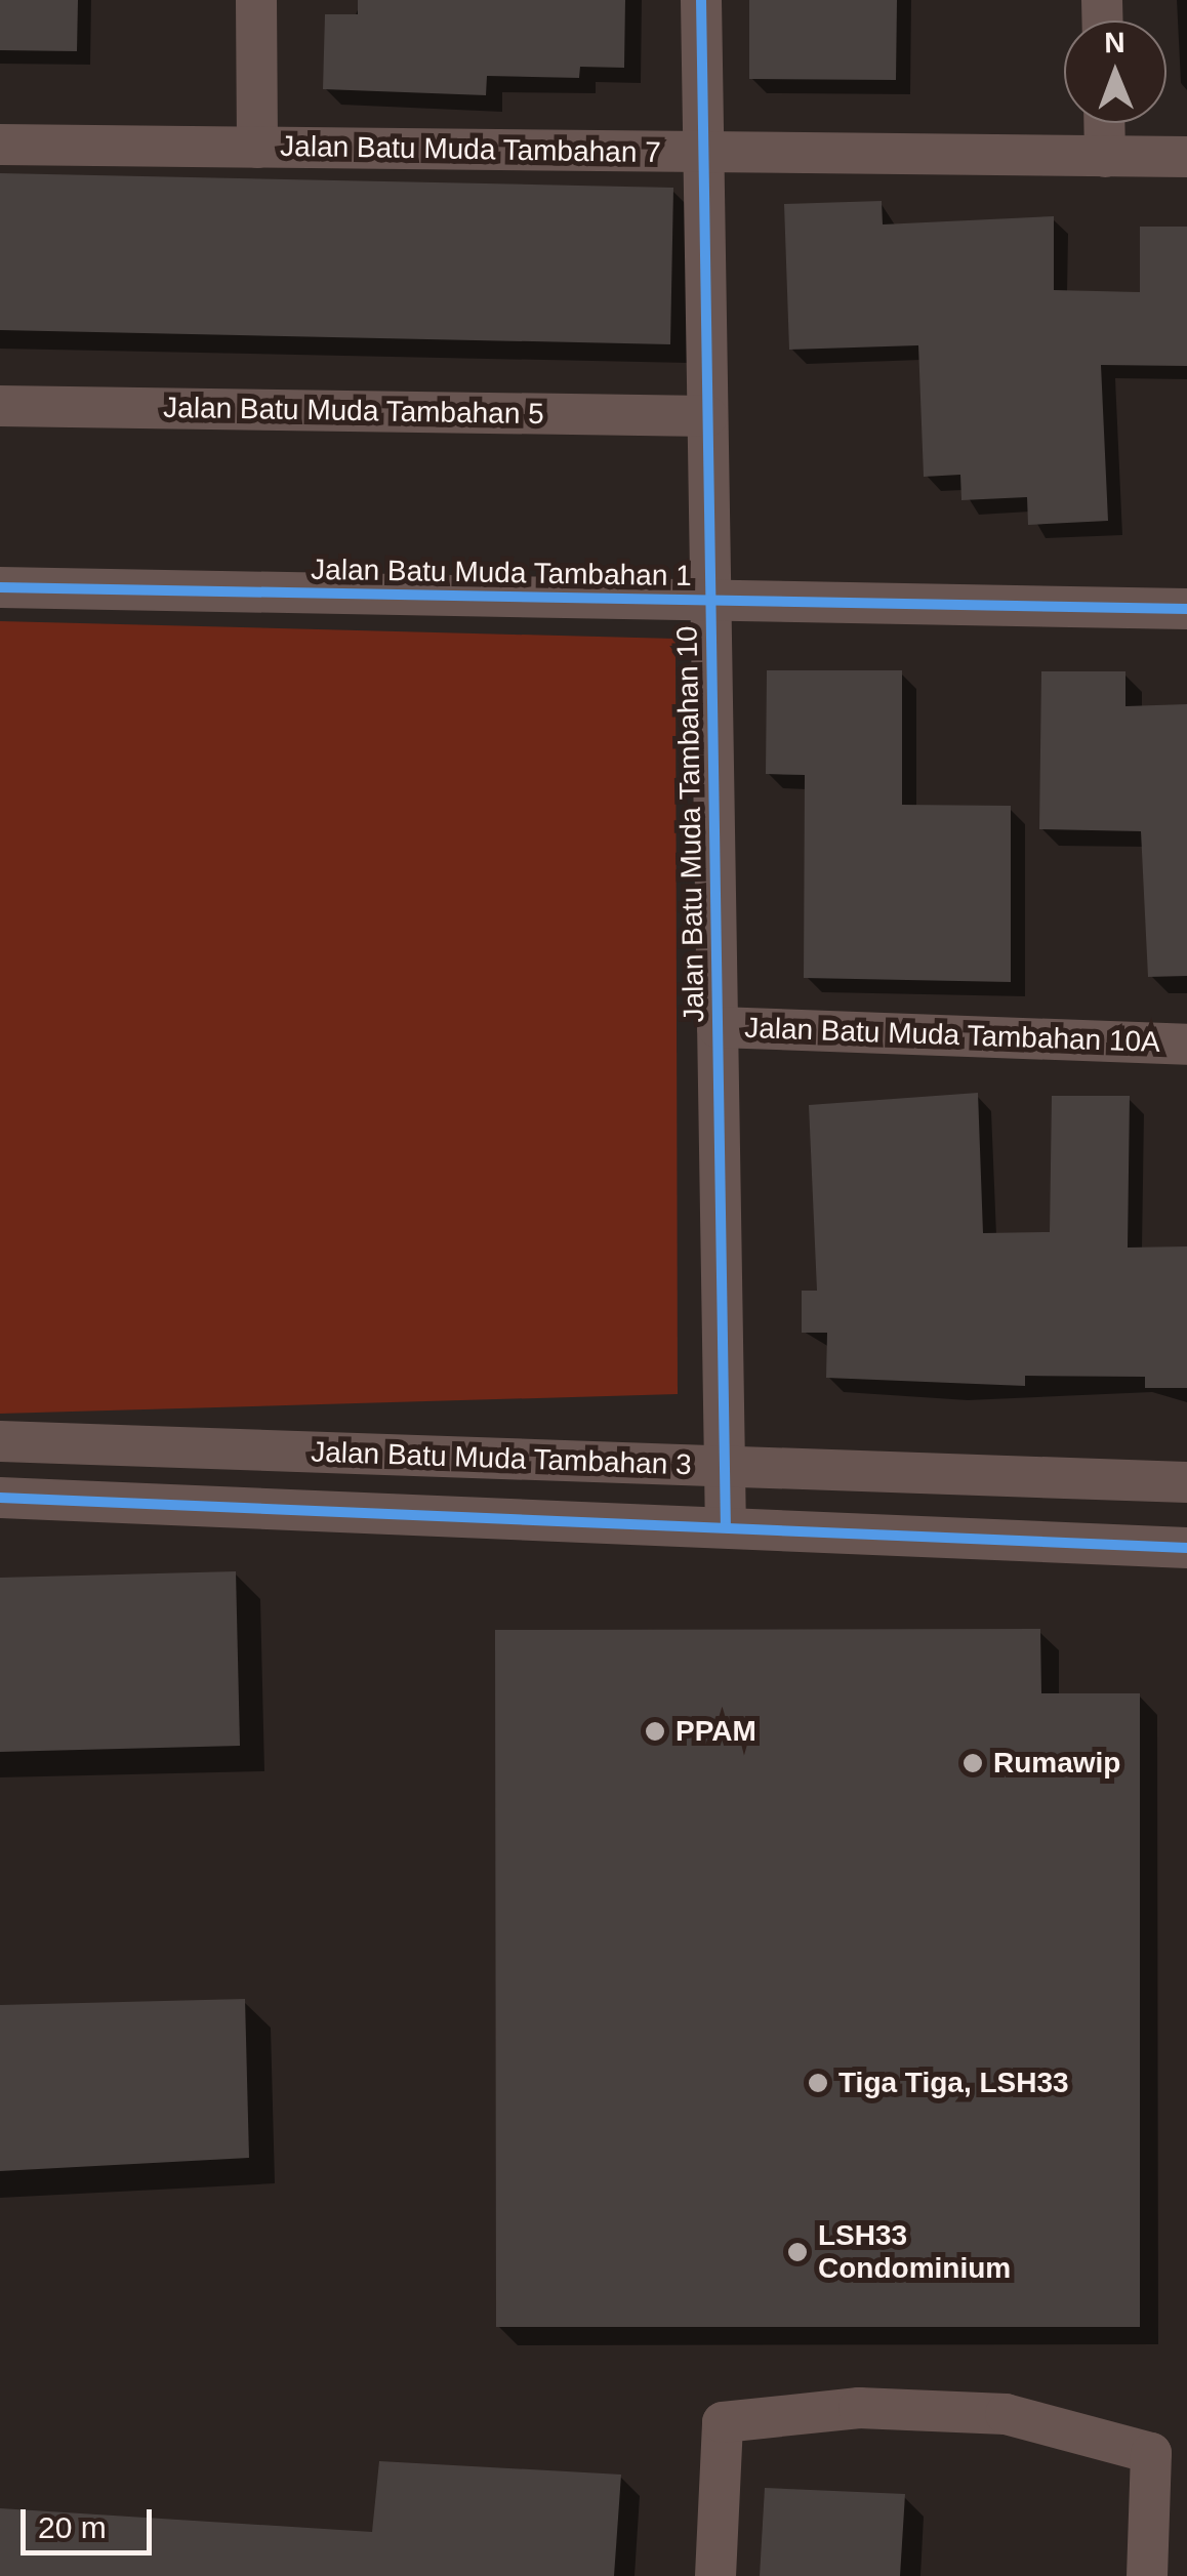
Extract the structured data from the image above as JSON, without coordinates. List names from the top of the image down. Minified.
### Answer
{"streets":{"street":["Jalan Batu Muda Tambahan 7","Jalan Batu Muda Tambahan 5","Jalan Batu Muda Tambahan 1","Jalan Batu Muda Tambahan 10","Jalan Batu Muda Tambahan 10A","Jalan Batu Muda Tambahan 3"]},"crossings":[["Jalan Batu Muda Tambahan 7","Jalan Batu Muda Tambahan 10"],["Jalan Batu Muda Tambahan 5","Jalan Batu Muda Tambahan 10"],["Jalan Batu Muda Tambahan 1","Jalan Batu Muda Tambahan 10"],["Jalan Batu Muda Tambahan 10","Jalan Batu Muda Tambahan 10A"],["Jalan Batu Muda Tambahan 10","Jalan Batu Muda Tambahan 3"]],"places":["PPAM","Rumawip","Tiga Tiga, LSH33","LSH33 Condominium"],"scale_bar":"20 m","north":"top"}
